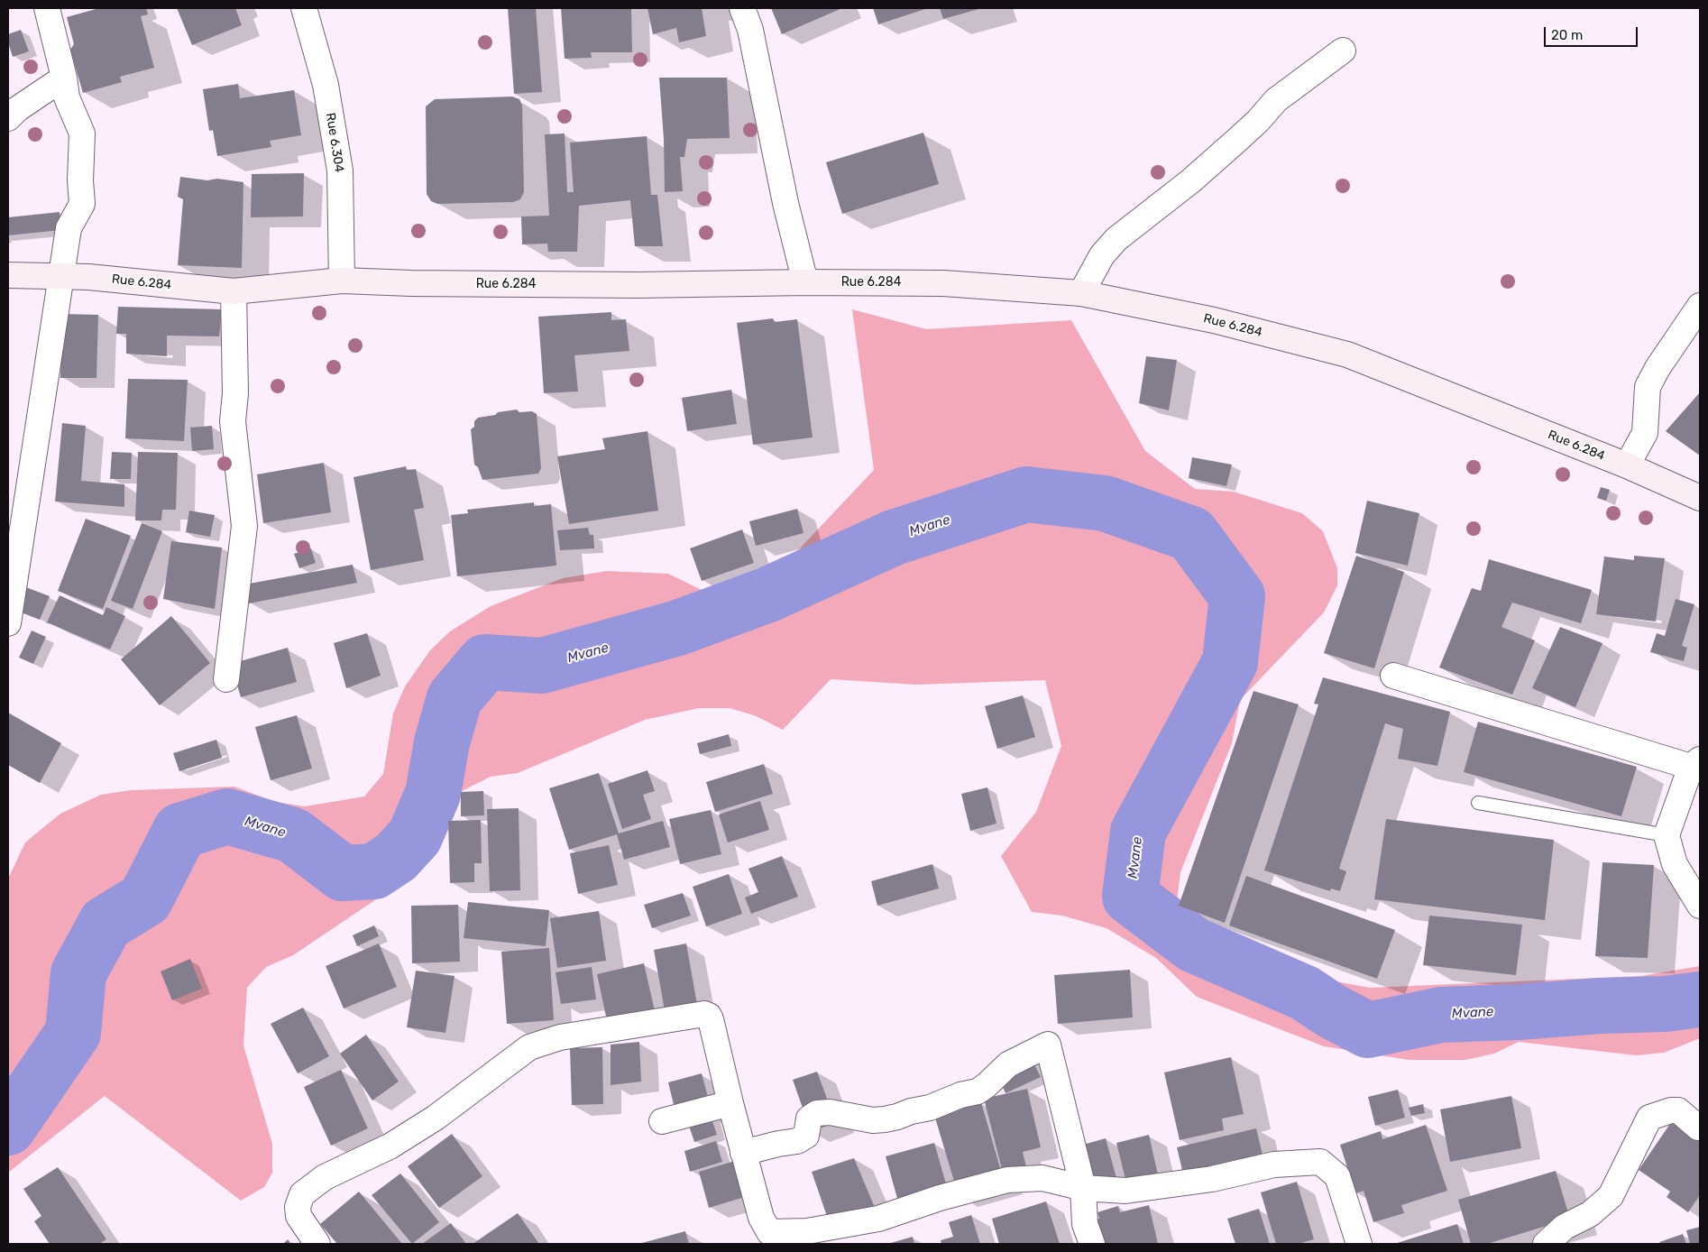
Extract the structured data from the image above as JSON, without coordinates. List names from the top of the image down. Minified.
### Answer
{"streets":{"street":["Rue 6.304","Rue 6.284"]},"crossings":[["Rue 6.304","Rue 6.284"]],"water":["Mvane"],"scale_bar":"20 m"}
